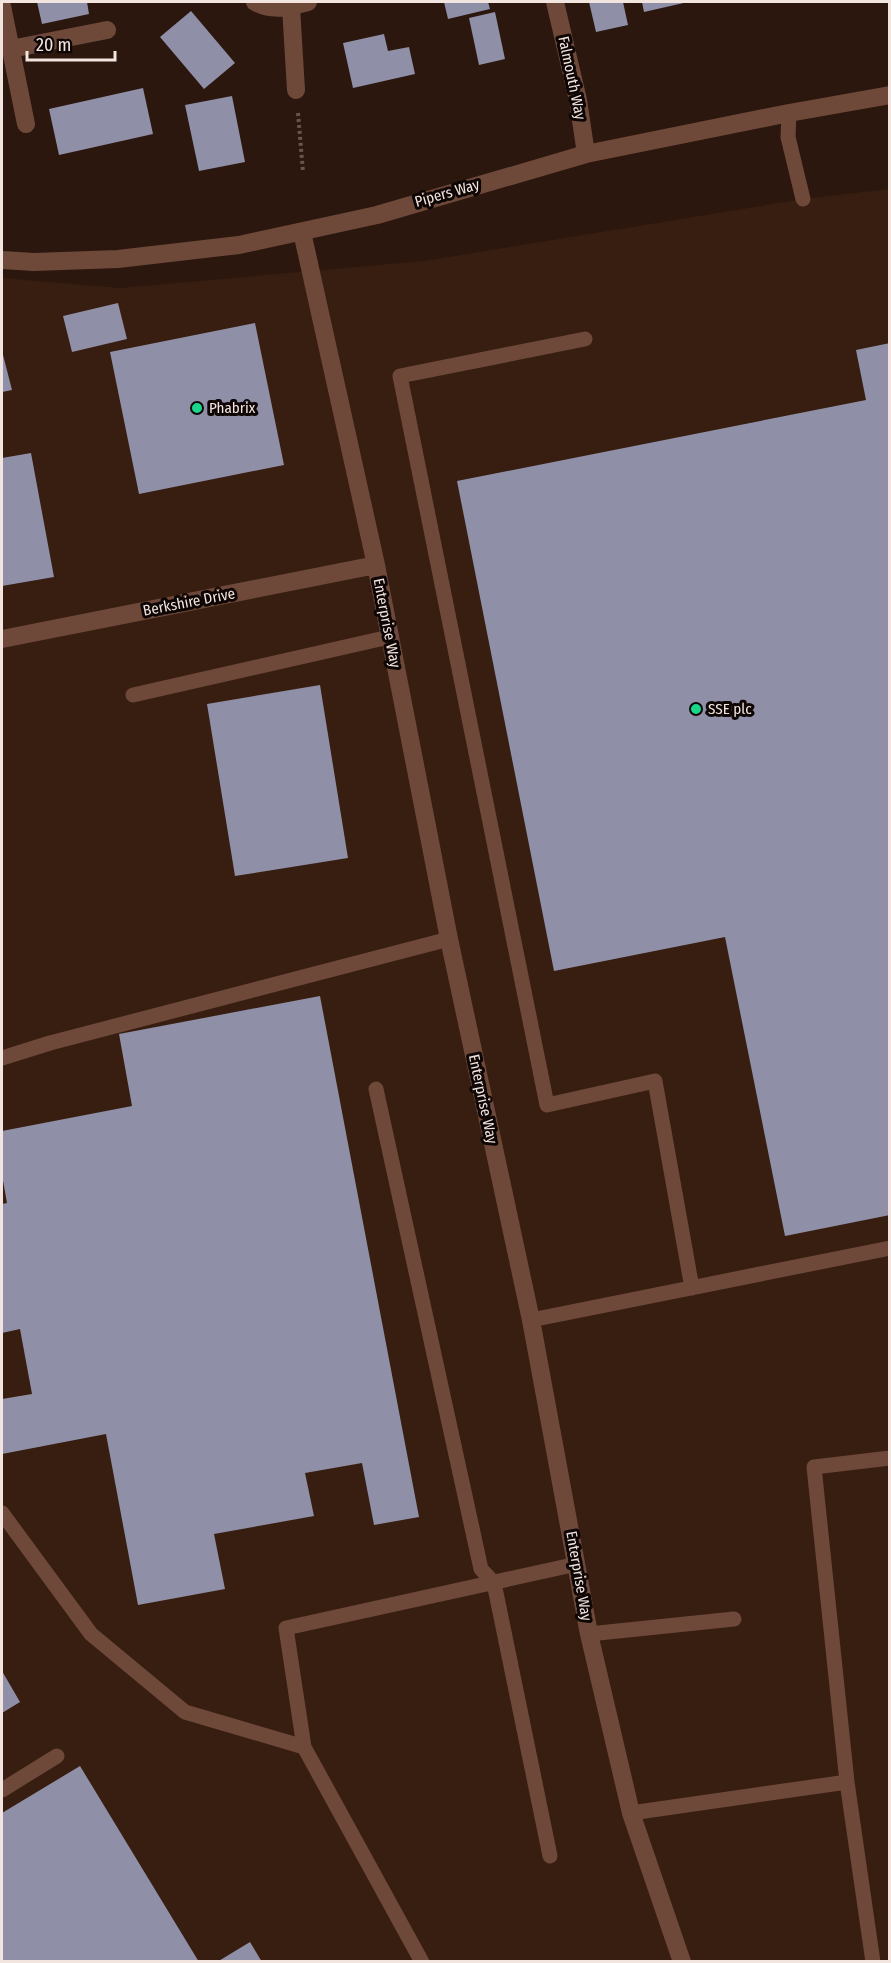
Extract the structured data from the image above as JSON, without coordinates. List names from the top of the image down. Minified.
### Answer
{"streets":{"street":["Falmouth Way","Pipers Way","Berkshire Drive","Enterprise Way"]},"crossings":[["Falmouth Way","Pipers Way"],["Pipers Way","Enterprise Way"],["Berkshire Drive","Enterprise Way"]],"places":["Phabrix","SSE plc"],"scale_bar":"20 m"}
